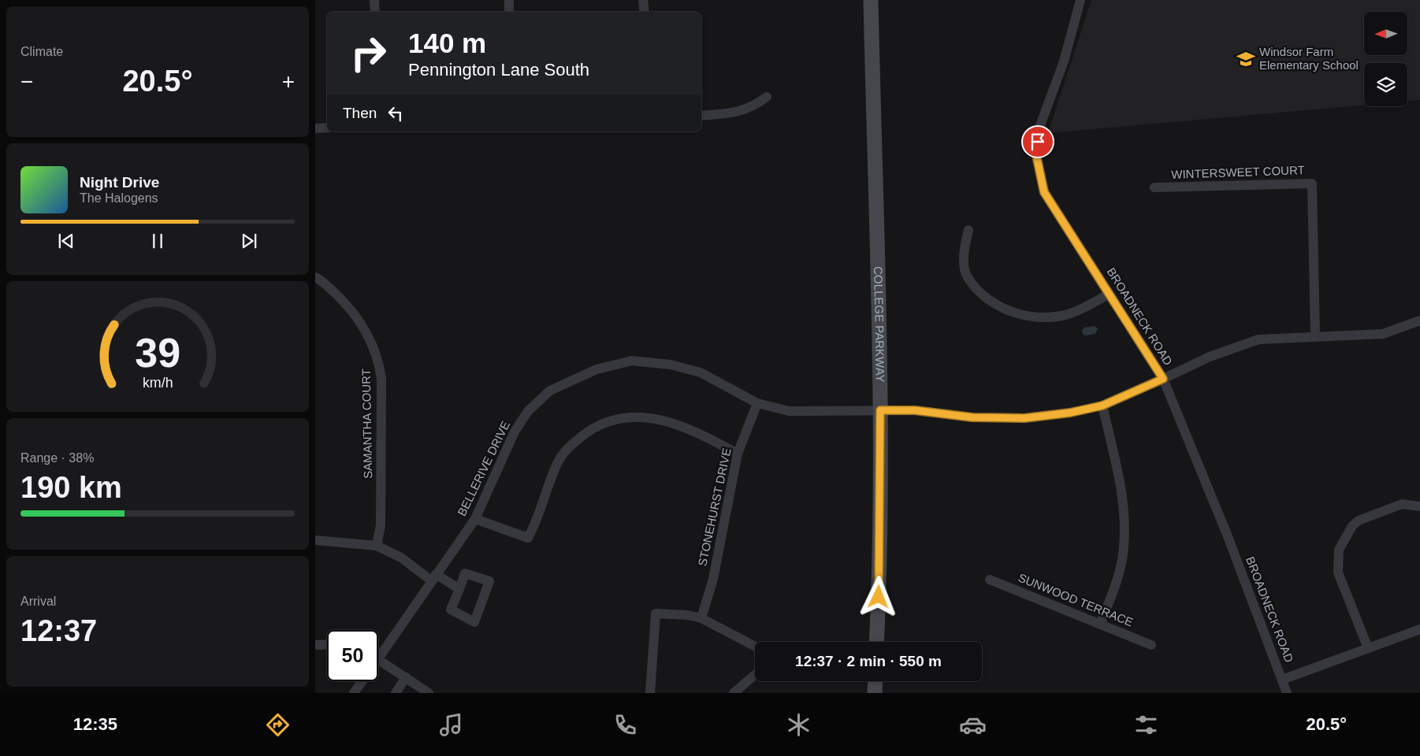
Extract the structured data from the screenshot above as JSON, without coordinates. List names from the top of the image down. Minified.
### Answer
{"streets":{"main road":["COLLEGE PARKWAY"],"street":["WINTERSWEET COURT","BROADNECK ROAD","SAMANTHA COURT","BELLERIVE DRIVE","STONEHURST DRIVE","SUNWOOD TERRACE"]},"crossings":[["WINTERSWEET COURT","BELLERIVE DRIVE"],["BROADNECK ROAD","BELLERIVE DRIVE"],["COLLEGE PARKWAY","BELLERIVE DRIVE"],["BELLERIVE DRIVE","STONEHURST DRIVE"]],"places":{"school or university":["Windsor Farm Elementary School"]},"north":"left","page":{"tile":["Climate",["Range · 38%","190 km"],["Arrival","12:37"]],"turn":["140 m","Pennington Lane South"],"heat":["−","20.5°","+"],"then":"Then","song":["Night Drive","The Halogens"],"limit":"50","trip":"12:37 · 2 min · 550 m","tabs":["12:35","20.5°"],"gauge":["39","km/h"]}}
